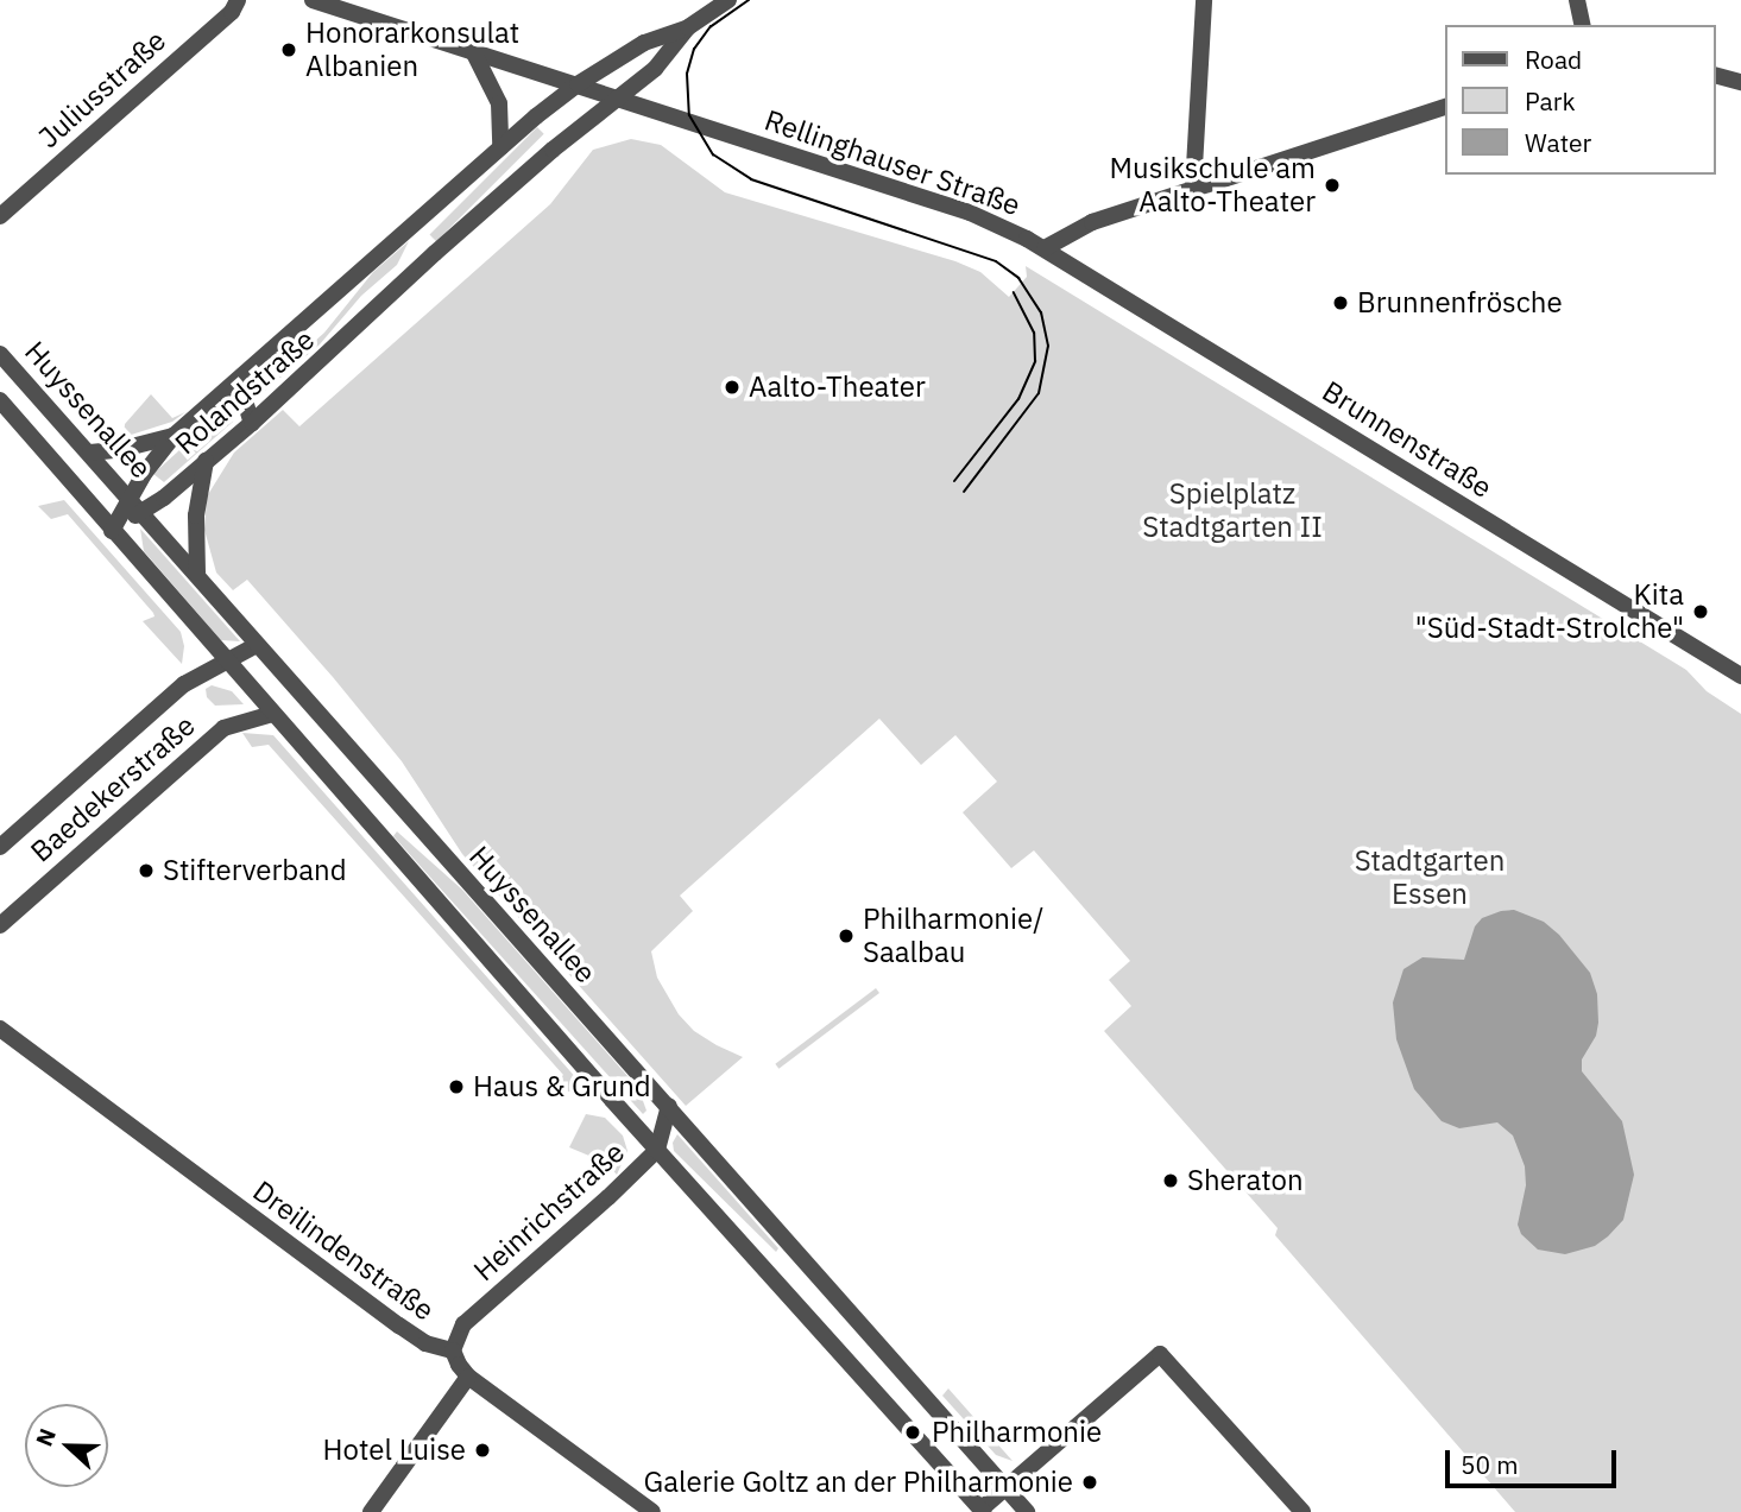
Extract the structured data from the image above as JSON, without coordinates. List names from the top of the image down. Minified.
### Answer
{"streets":{"street":["Juliusstraße","Rellinghauser Straße","Rolandstraße","Huyssenallee","Brunnenstraße","Baedekerstraße","Heinrichstraße","Dreilindenstraße"]},"crossings":[["Rellinghauser Straße","Rolandstraße"],["Rellinghauser Straße","Brunnenstraße"],["Rolandstraße","Huyssenallee"],["Huyssenallee","Baedekerstraße"],["Huyssenallee","Heinrichstraße"],["Heinrichstraße","Dreilindenstraße"]],"parks":["Spielplatz Stadtgarten II","Stadtgarten Essen"],"places":["Honorarkonsulat Albanien","Musikschule am Aalto-Theater","Brunnenfrösche","Aalto-Theater","Kita \"Süd-Stadt-Strolche\"","Stifterverband","Philharmonie/ Saalbau","Haus & Grund","Sheraton","Philharmonie","Hotel Luise","Galerie Goltz an der Philharmonie"],"legend":["Road","Park","Water"],"scale_bar":"50 m","north":"left"}
